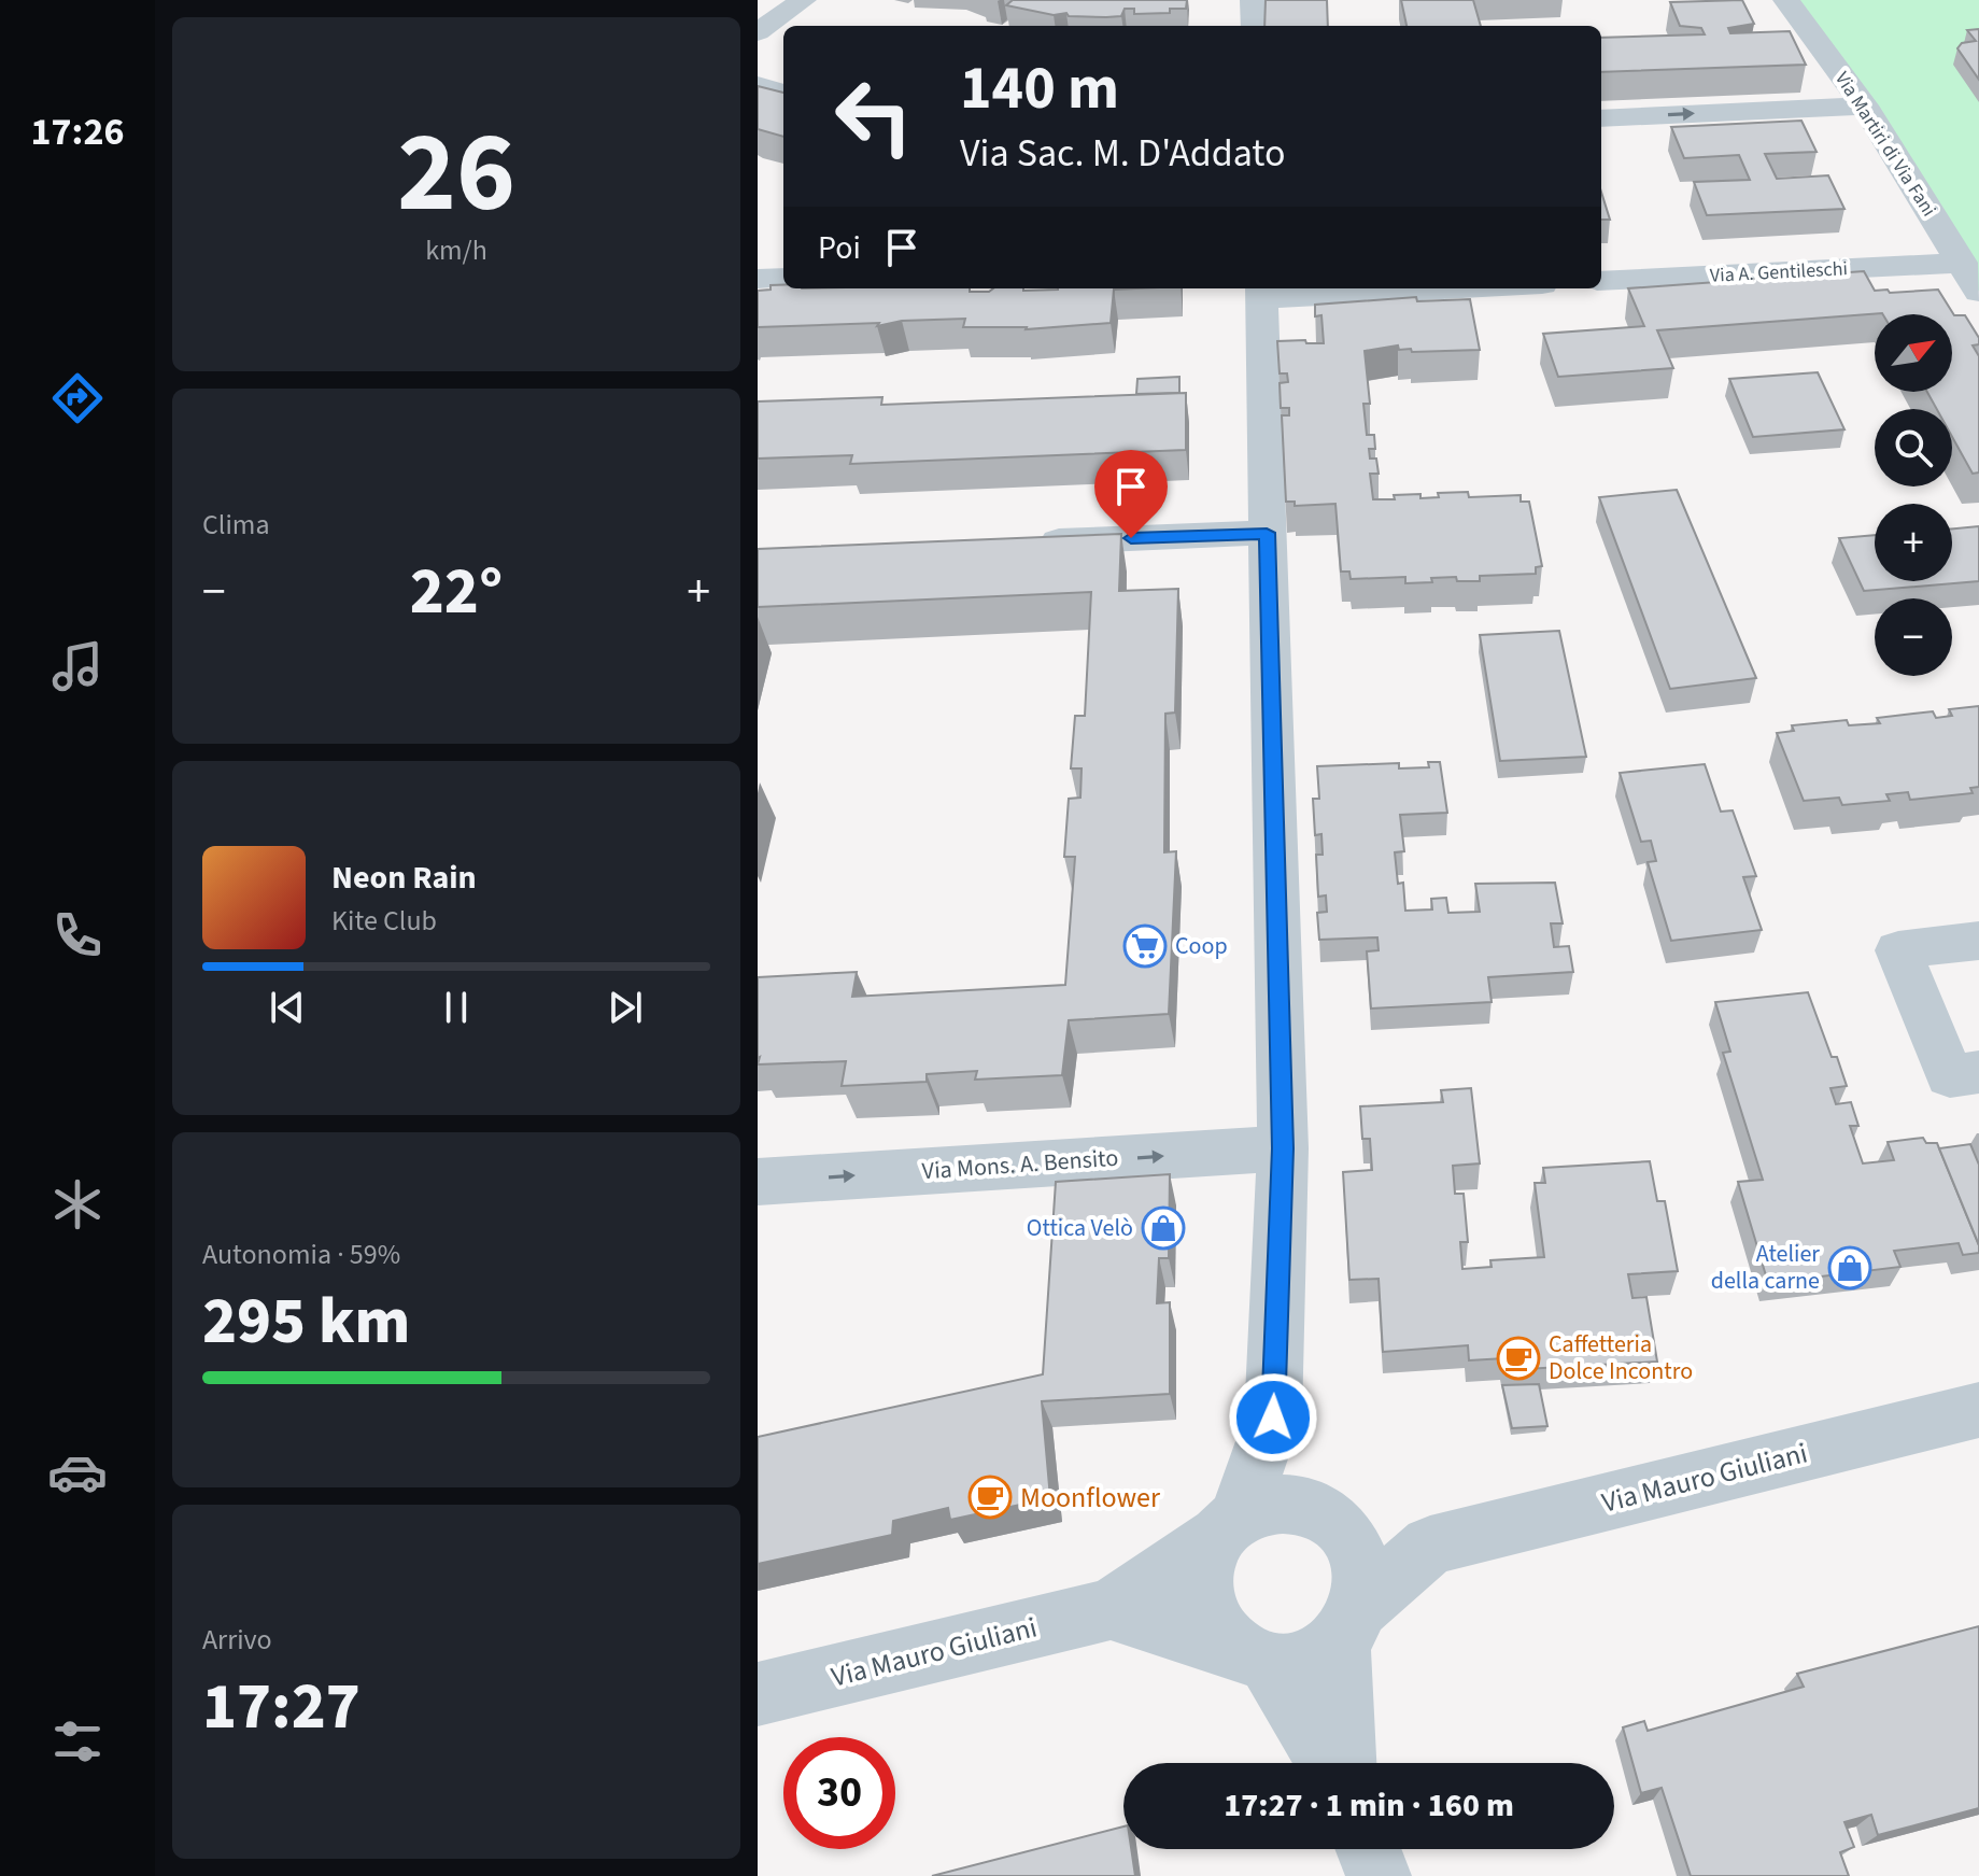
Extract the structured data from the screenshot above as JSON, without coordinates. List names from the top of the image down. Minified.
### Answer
{"streets":{"street":["Via Martiri di Via Fani","Via A. Gentileschi","Via Mons. A. Bensito","Via Mauro Giuliani"]},"crossings":[["Via Martiri di Via Fani","Via A. Gentileschi"]],"one_way":["Via Mons. A. Bensito"],"places":{"supermarket":["Coop"],"shop":["Ottica Velò","Atelier della carne"],"cafe":["Caffetteria Dolce Incontro","Moonflower"]},"north":"top right","page":{"tabs":"17:26","tile":[["26","km/h"],"Clima",["Autonomia · 59%","295 km"],["Arrivo","17:27"]],"turn":["140 m","Via Sac. M. D'Addato"],"then":"Poi","map_buttons":["+","−"],"heat":["−","22°","+"],"song":["Neon Rain","Kite Club"],"limit":"30","trip":"17:27 · 1 min · 160 m"}}
